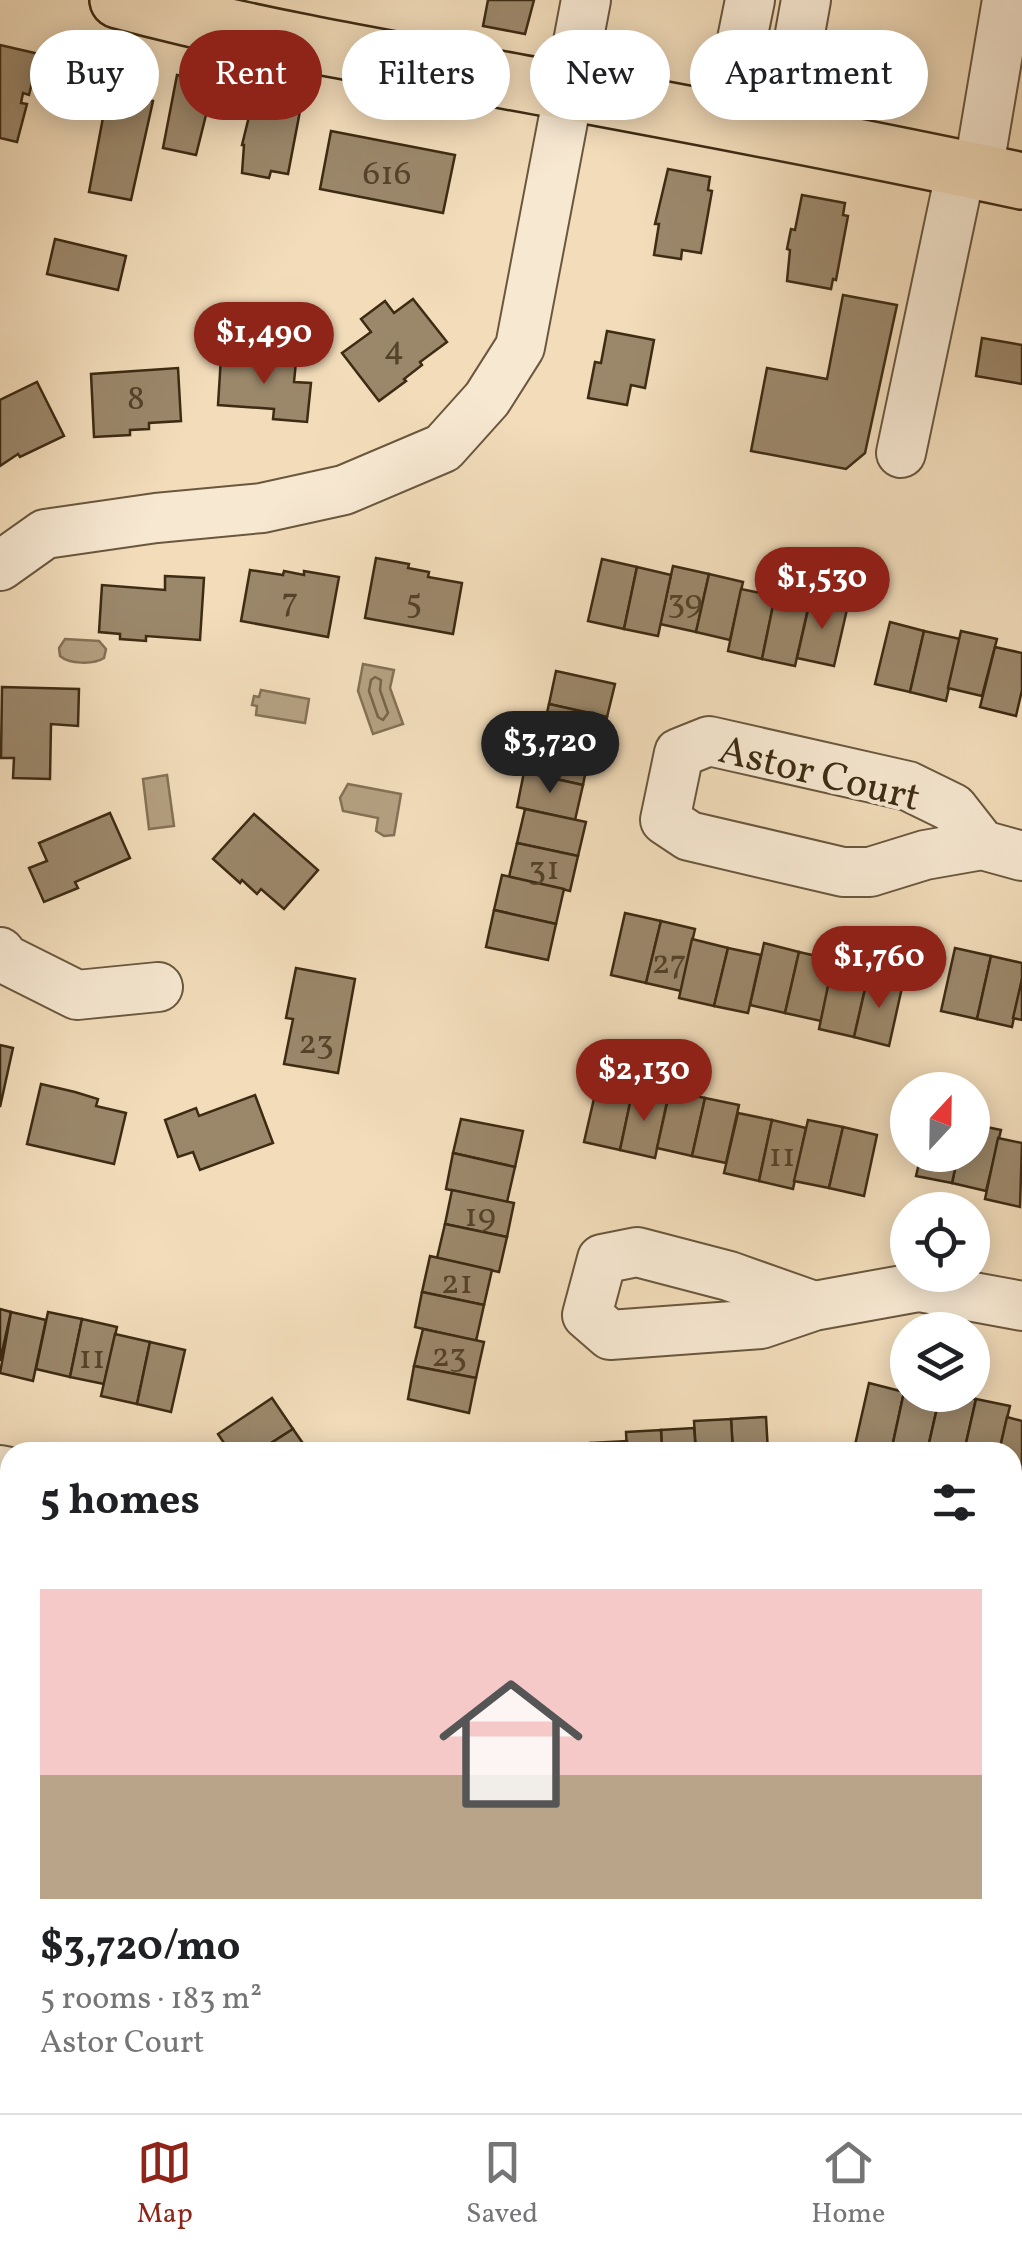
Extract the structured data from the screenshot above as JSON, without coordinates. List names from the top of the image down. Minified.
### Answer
{"streets":{"street":["Astor Court"]},"house_numbers":["616","4","8","7","5","39","31","27","23","11","19","21","23","11"],"north":"top","page":{"chip":["Buy","Rent","Filters","New","Apartment"],"price":["$1,490","$1,530","$3,720","$1,760","$2,130"],"heading":"5 homes","list":[{"name":"$3,720/mo","note":"5 rooms · 183 m² · Astor Court"}],"tabs":["Map","Saved","Home"]}}
